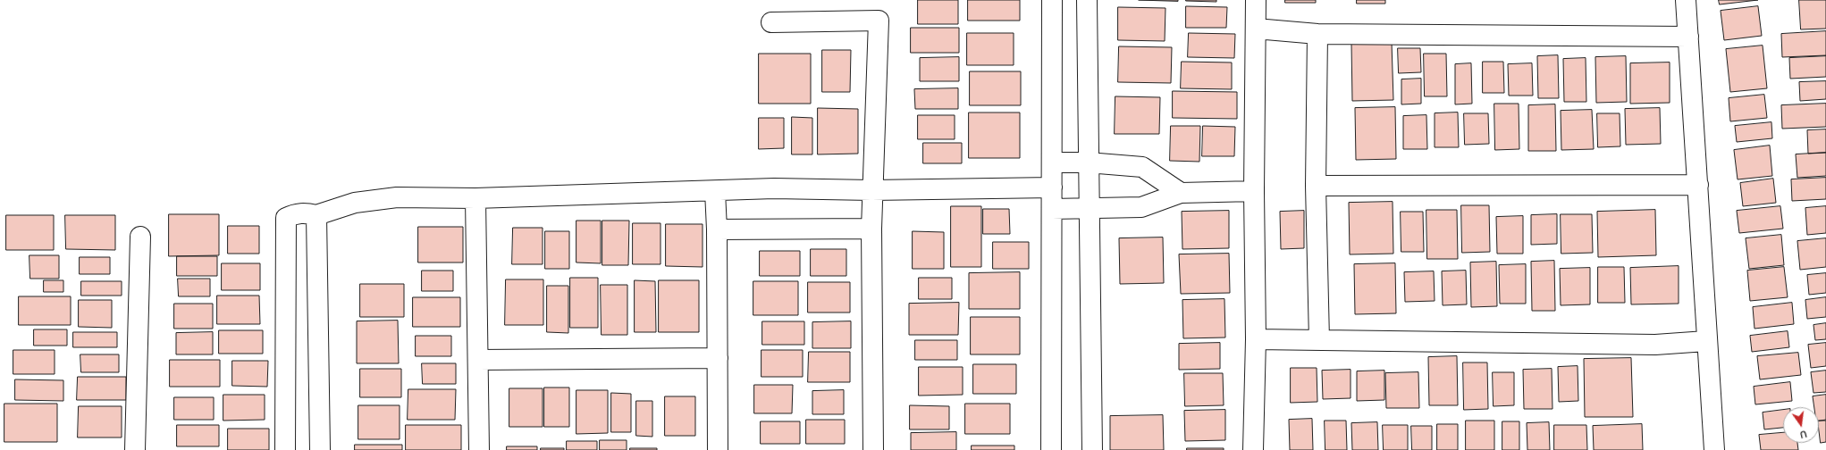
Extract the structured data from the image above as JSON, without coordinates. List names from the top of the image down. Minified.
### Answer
{"north":"bottom"}
